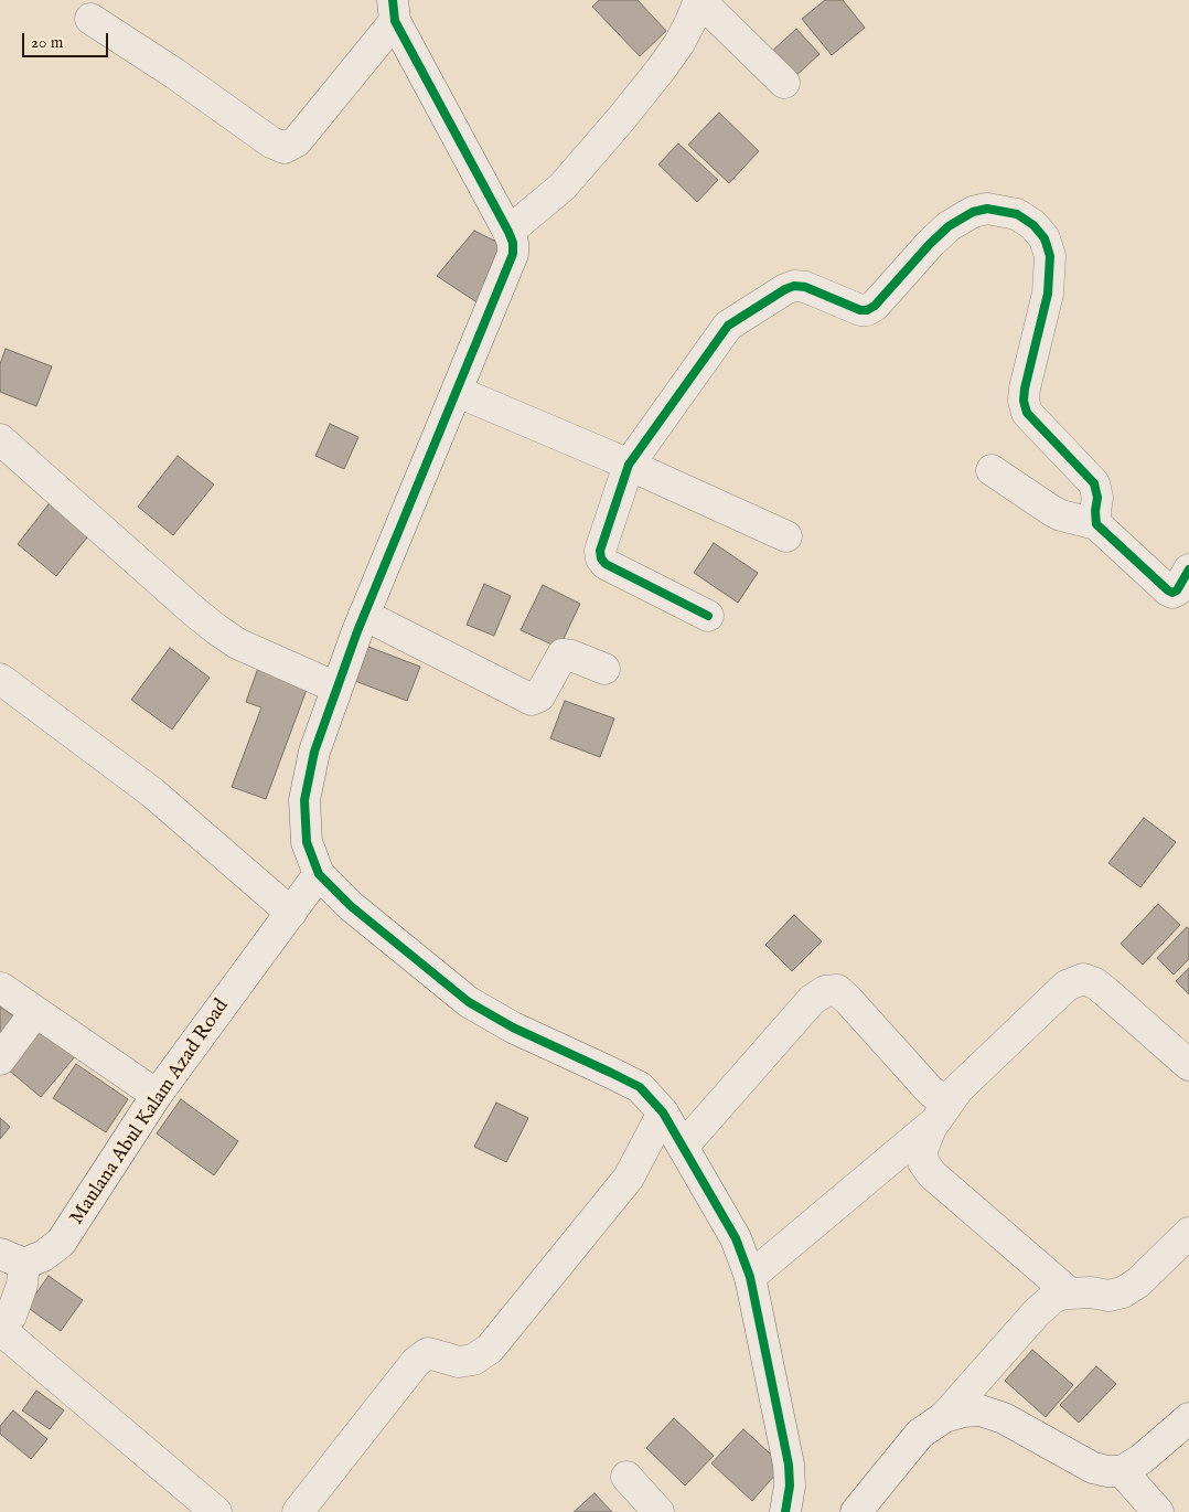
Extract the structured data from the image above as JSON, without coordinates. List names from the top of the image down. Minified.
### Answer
{"streets":{"street":["Maulana Abul Kalam Azad Road"]},"scale_bar":"20 m"}
